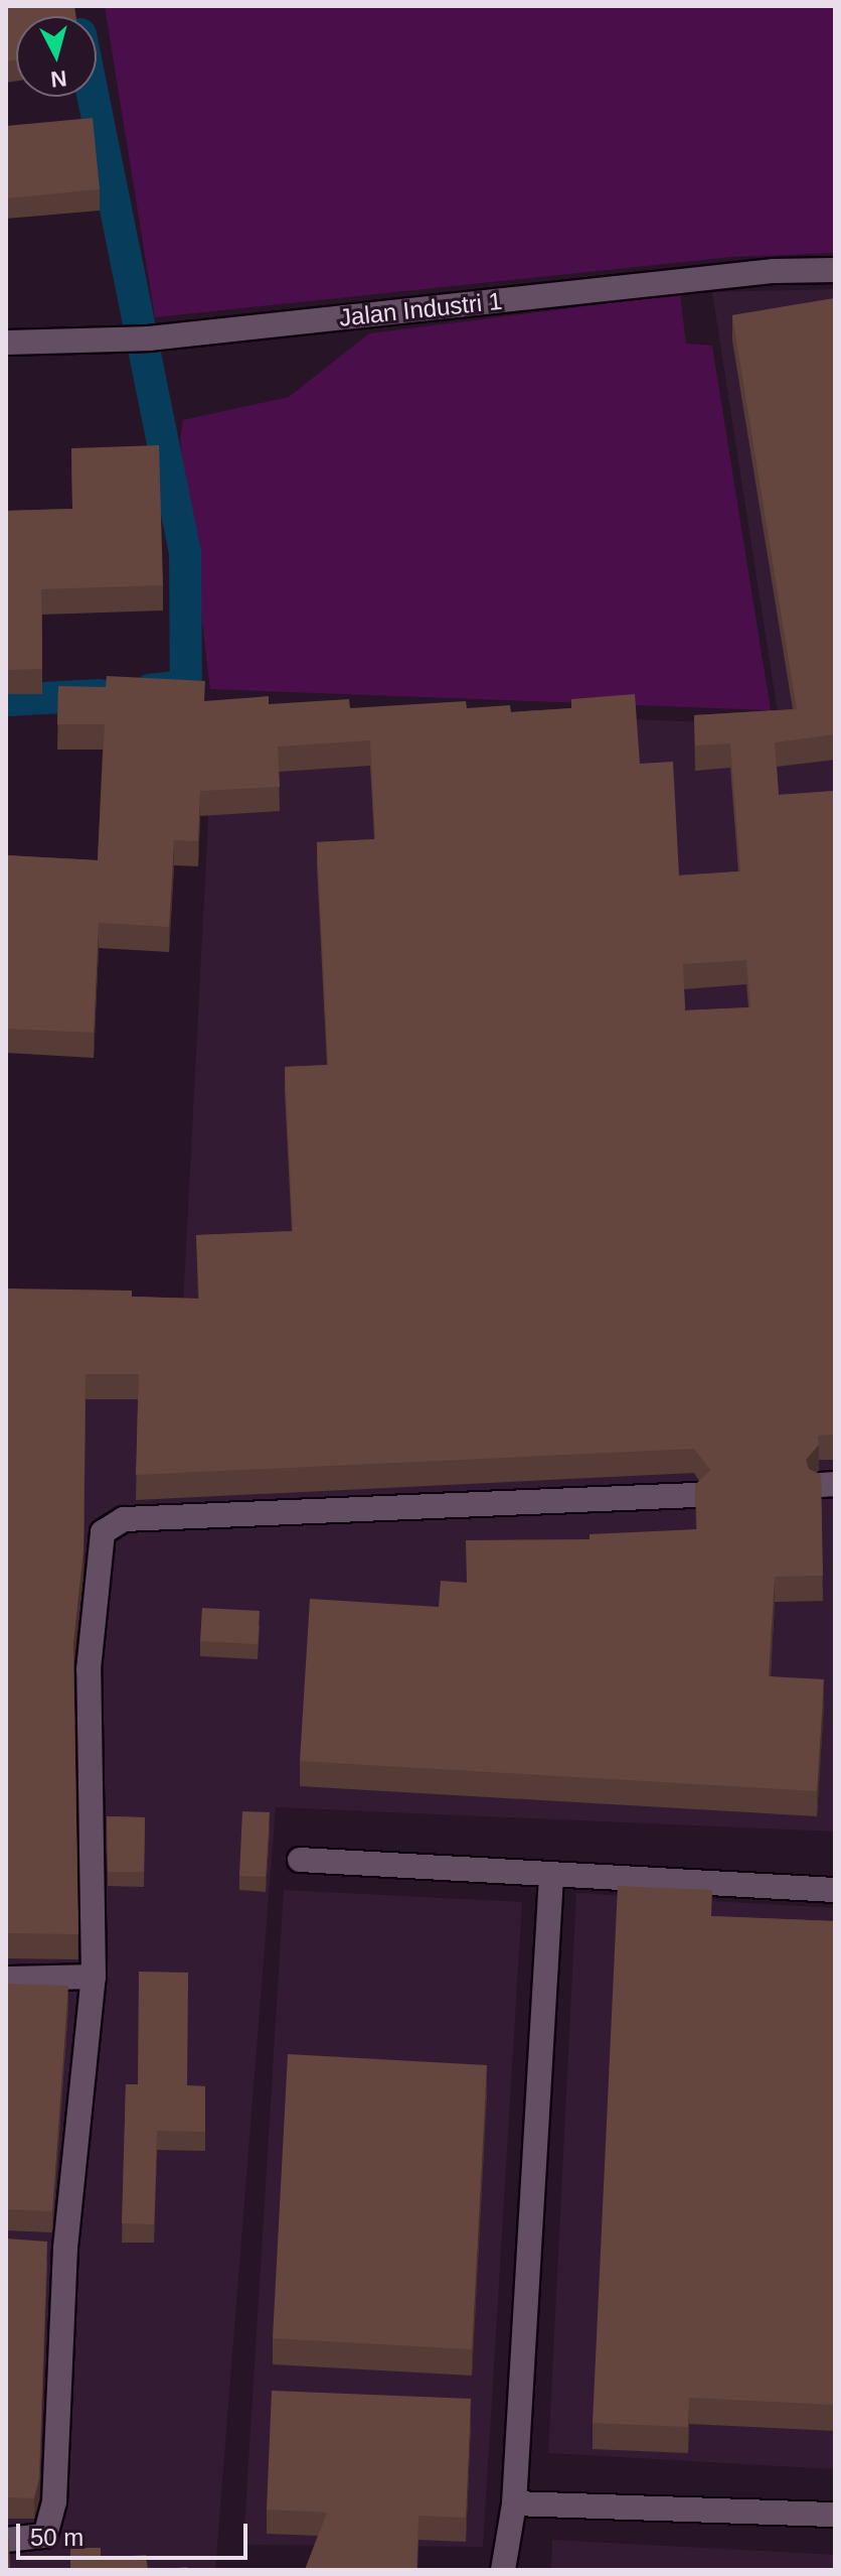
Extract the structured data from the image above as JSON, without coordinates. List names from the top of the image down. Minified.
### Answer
{"streets":{"street":["Jalan Industri 1"]},"scale_bar":"50 m","north":"bottom"}
